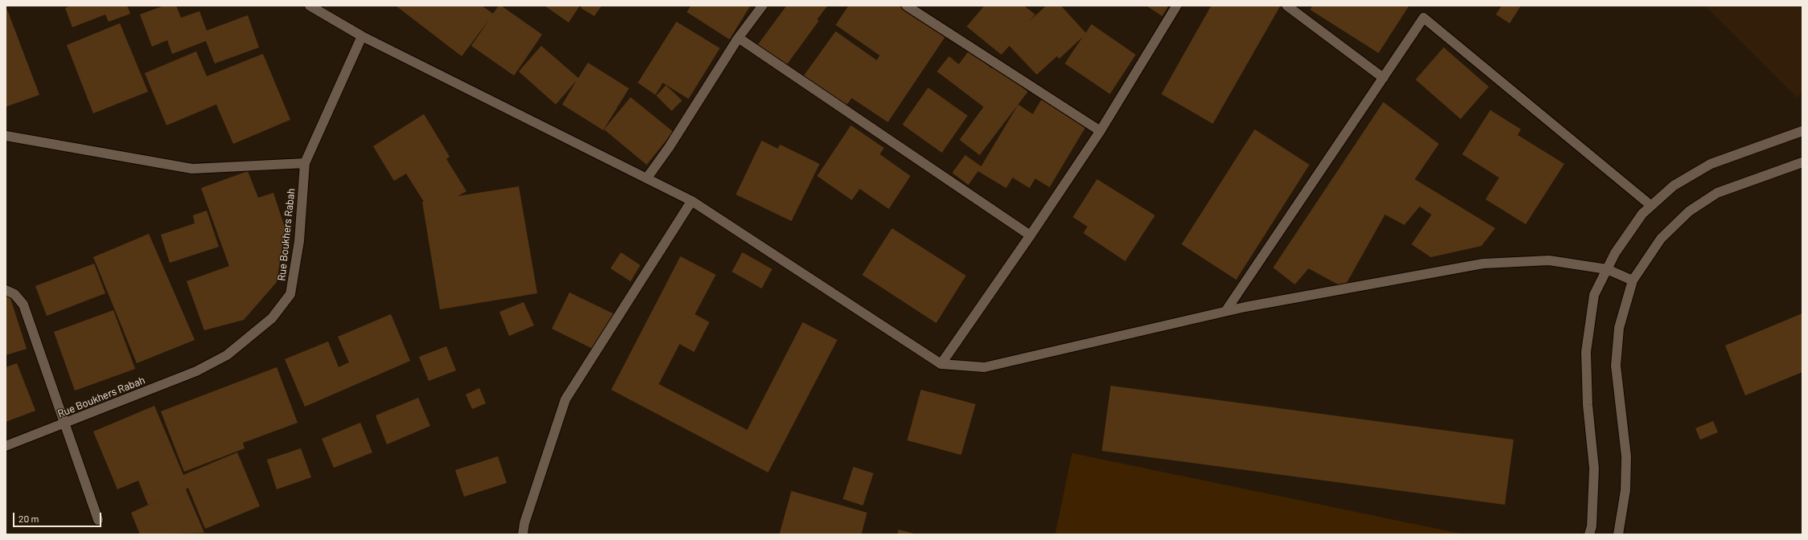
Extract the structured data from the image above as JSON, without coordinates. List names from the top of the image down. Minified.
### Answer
{"streets":{"street":["Rue Boukhers Rabah"]},"scale_bar":"20 m"}
